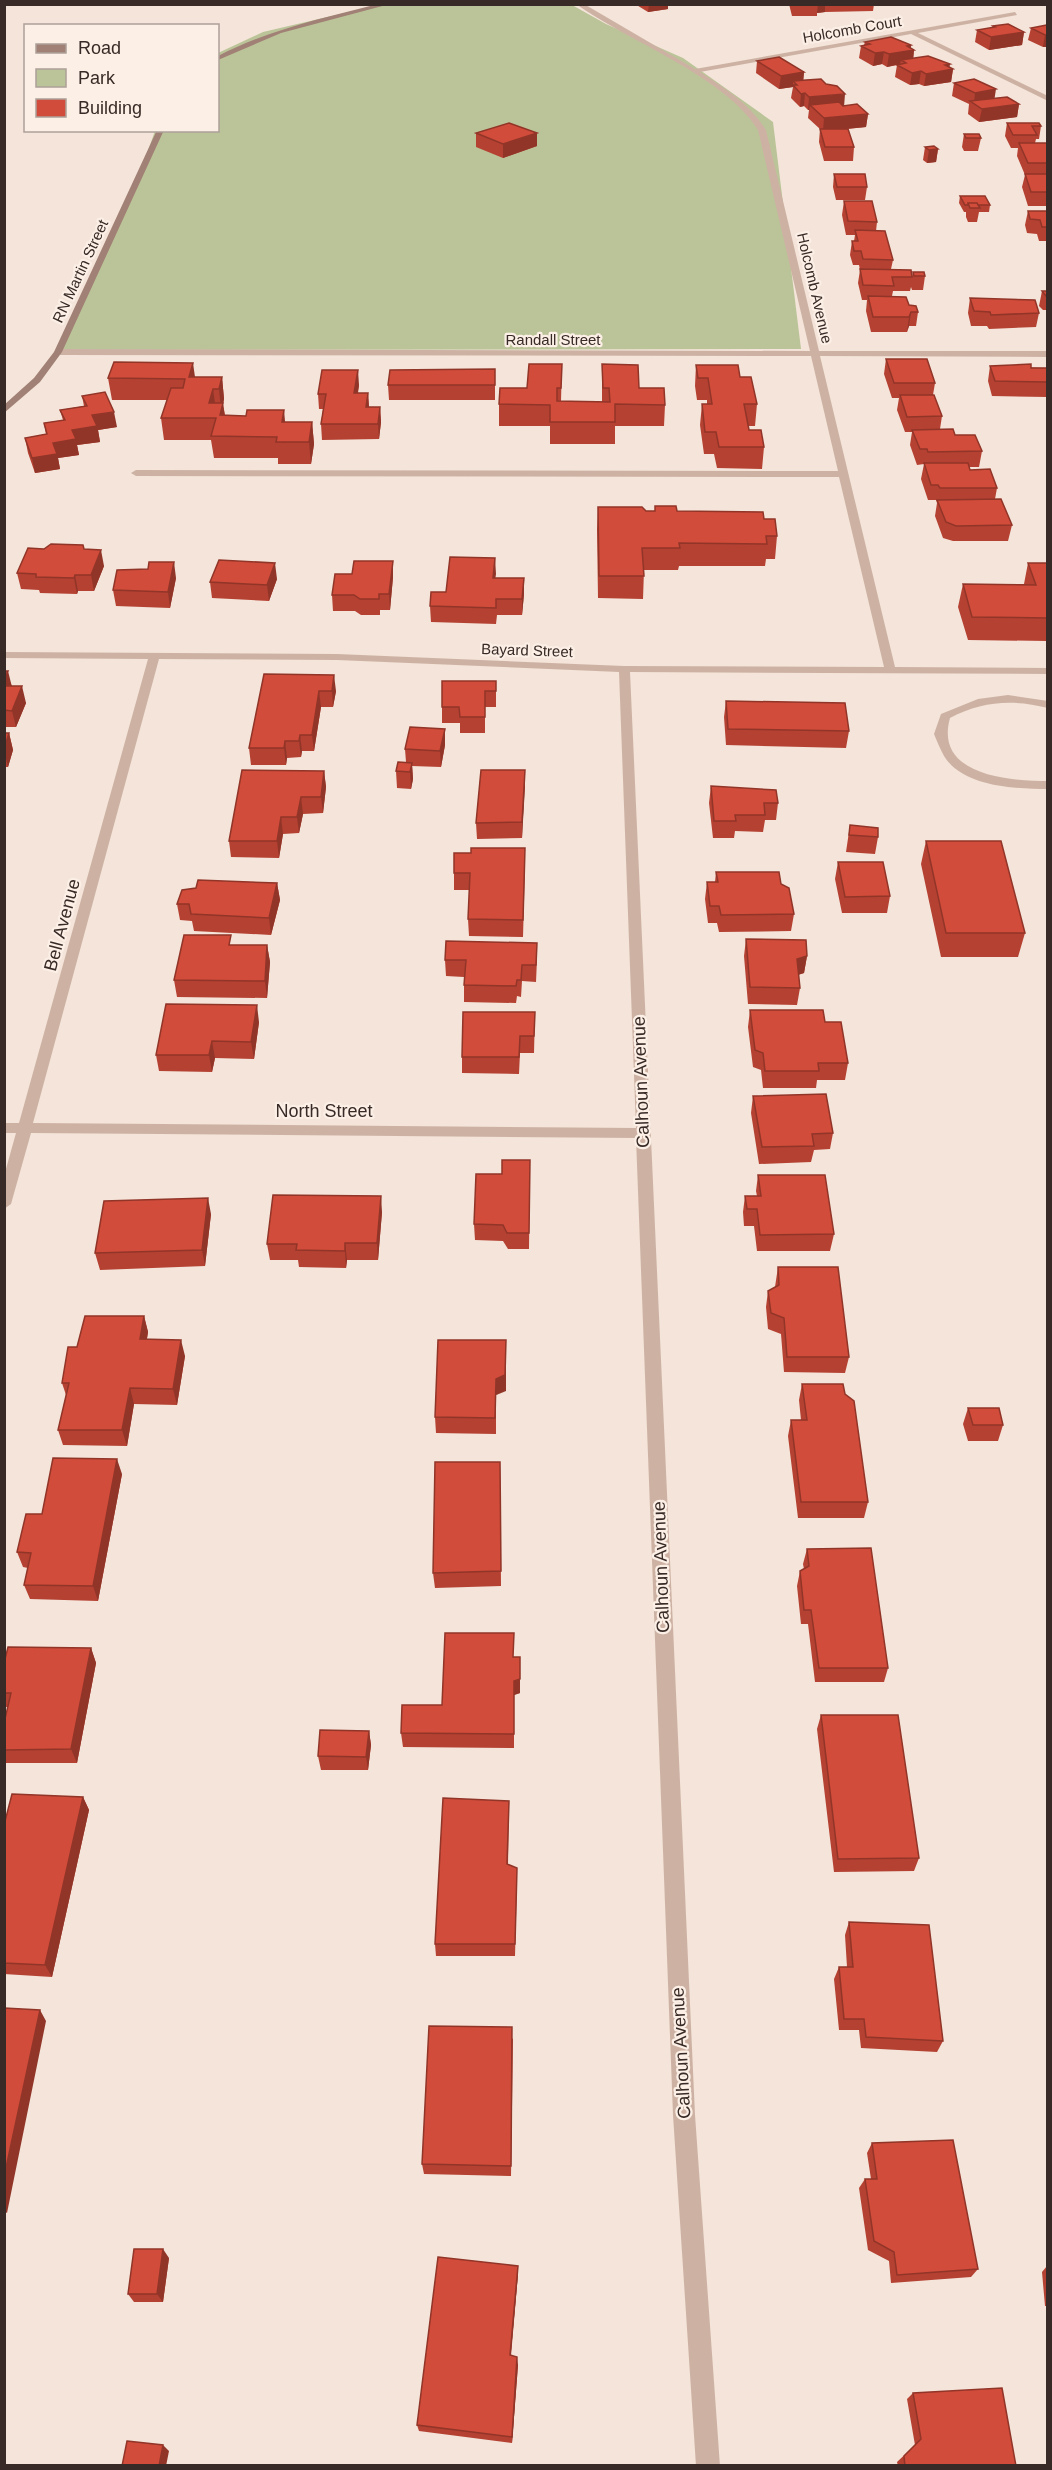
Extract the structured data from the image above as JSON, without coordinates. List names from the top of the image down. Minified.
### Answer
{"streets":{"street":["Holcomb Court","RN Martin Street","Holcomb Avenue","Randall Street","Bayard Street","Bell Avenue","Calhoun Avenue","North Street"]},"crossings":[["Holcomb Court","Holcomb Avenue"],["RN Martin Street","Randall Street"],["Holcomb Avenue","Randall Street"],["Holcomb Avenue","Bayard Street"],["Bayard Street","Bell Avenue"],["Bayard Street","Calhoun Avenue"],["Bell Avenue","North Street"],["Calhoun Avenue","North Street"]],"legend":["Road","Park","Building"]}
